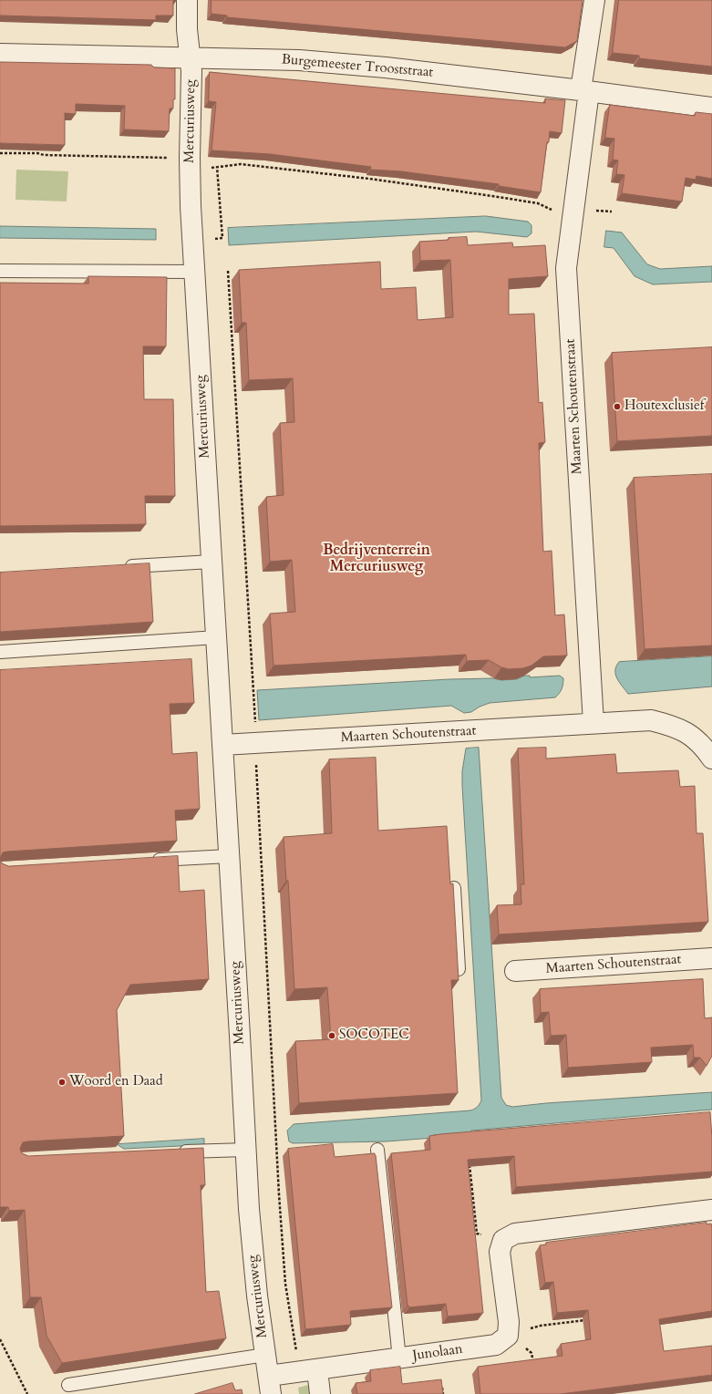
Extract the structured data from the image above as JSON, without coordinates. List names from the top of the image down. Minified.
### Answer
{"streets":{"street":["Burgemeester Trooststraat","Mercuriusweg","Maarten Schoutenstraat","Junolaan"]},"crossings":[["Burgemeester Trooststraat","Mercuriusweg"],["Burgemeester Trooststraat","Maarten Schoutenstraat"],["Mercuriusweg","Maarten Schoutenstraat"],["Mercuriusweg","Junolaan"]],"districts":["Bedrijventerrein Mercuriusweg"],"places":["Houtexclusief","SOCOTEC","Woord en Daad"]}
